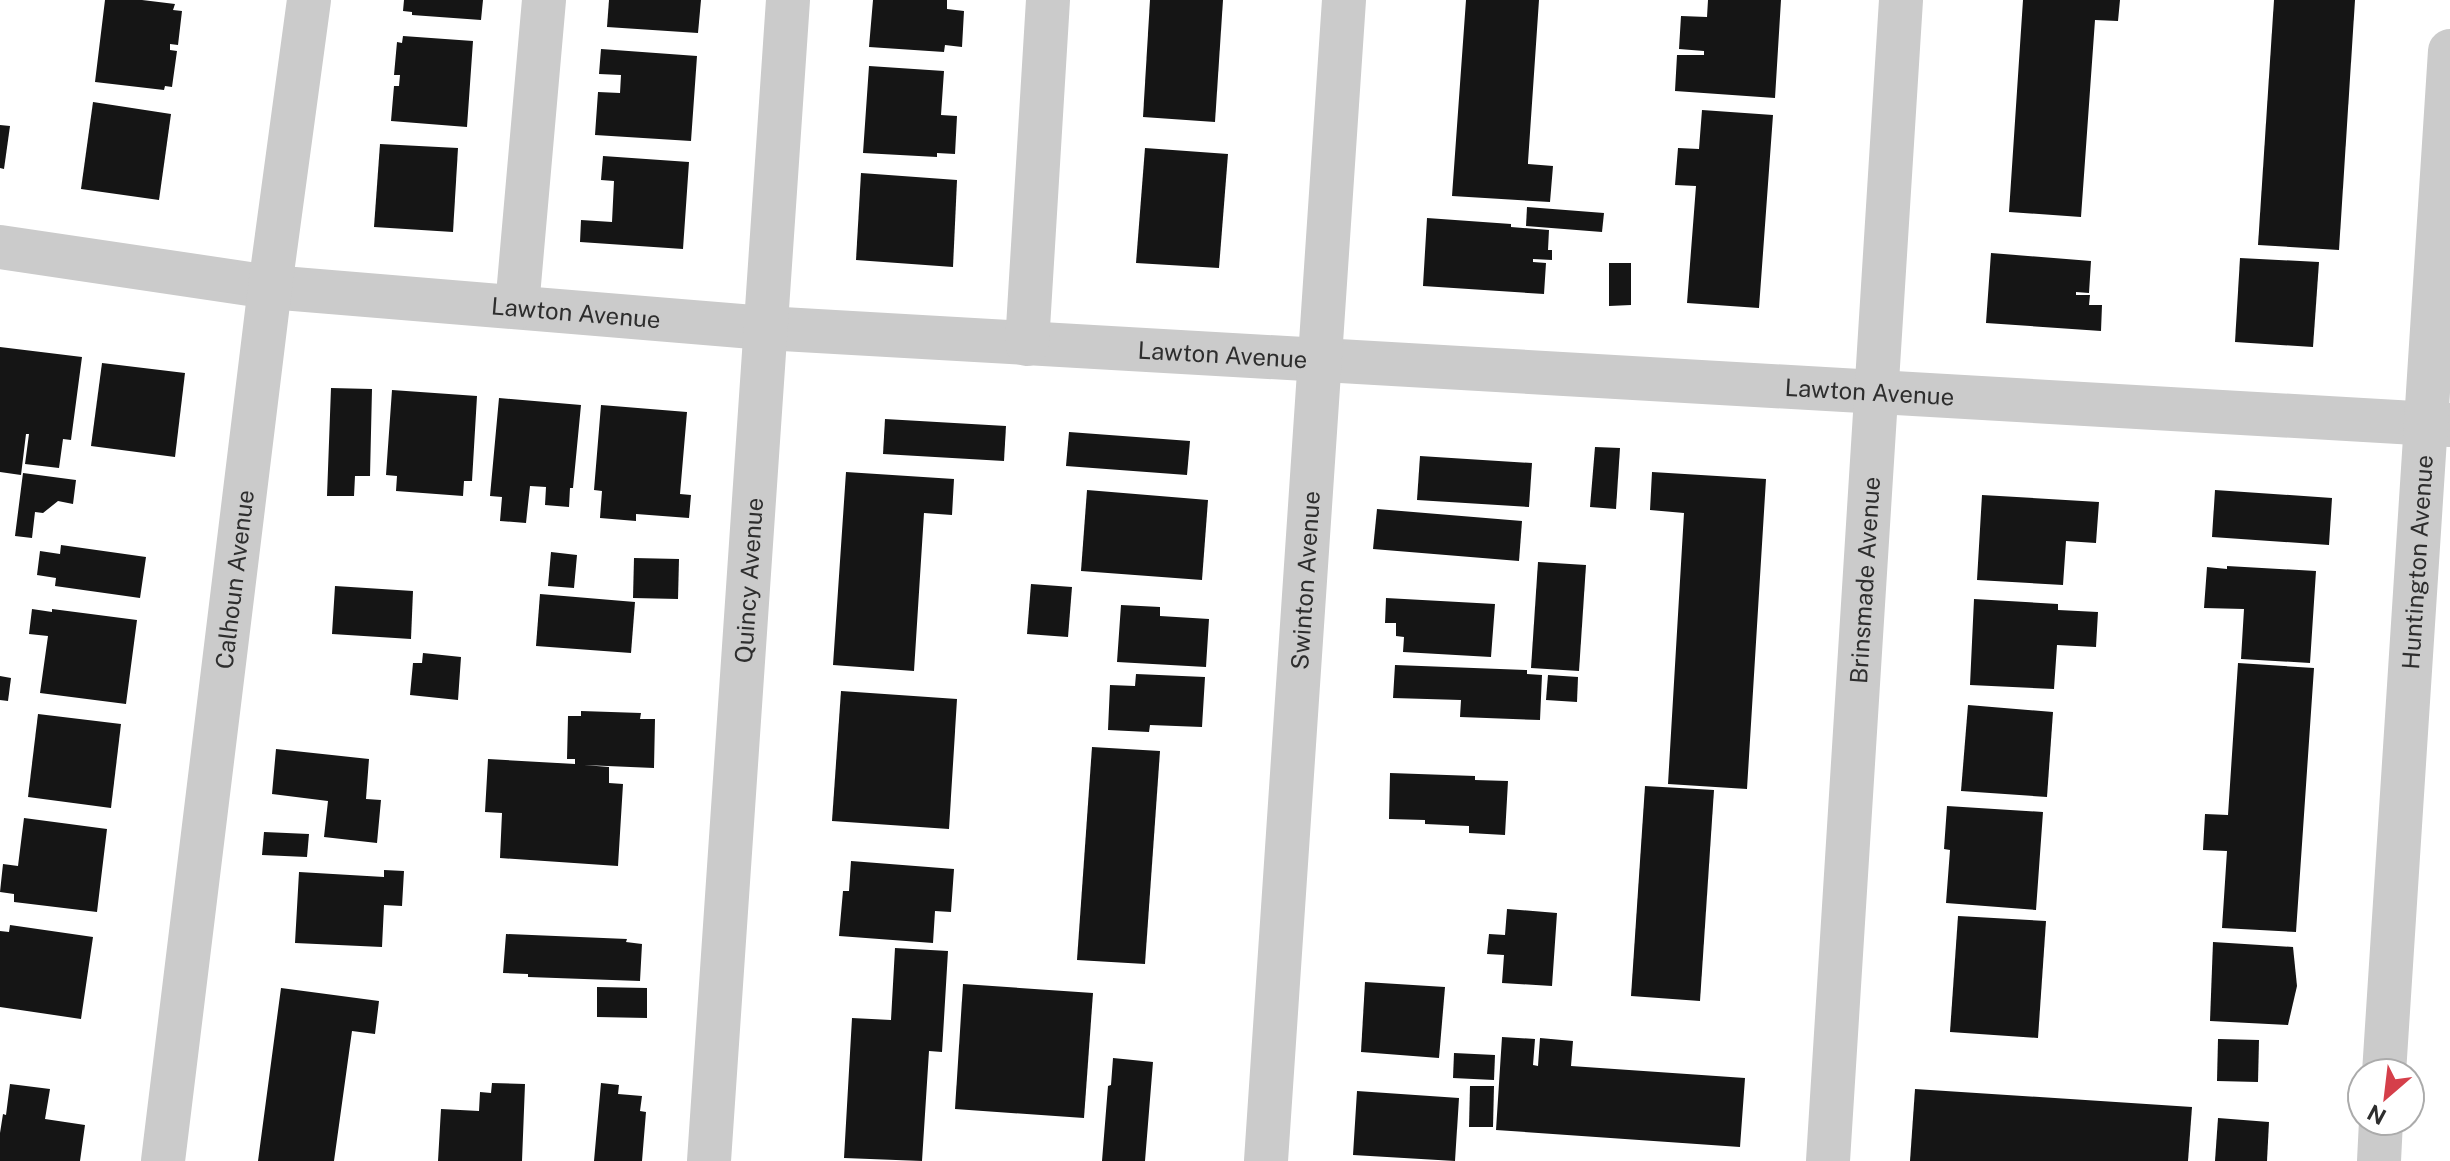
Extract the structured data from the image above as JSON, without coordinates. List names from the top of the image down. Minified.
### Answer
{"streets":{"street":["Lawton Avenue","Huntington Avenue","Calhoun Avenue","Brinsmade Avenue","Quincy Avenue","Swinton Avenue"]},"crossings":[["Lawton Avenue","Huntington Avenue"],["Lawton Avenue","Calhoun Avenue"],["Lawton Avenue","Brinsmade Avenue"],["Lawton Avenue","Quincy Avenue"],["Lawton Avenue","Swinton Avenue"]],"north":"bottom left"}
